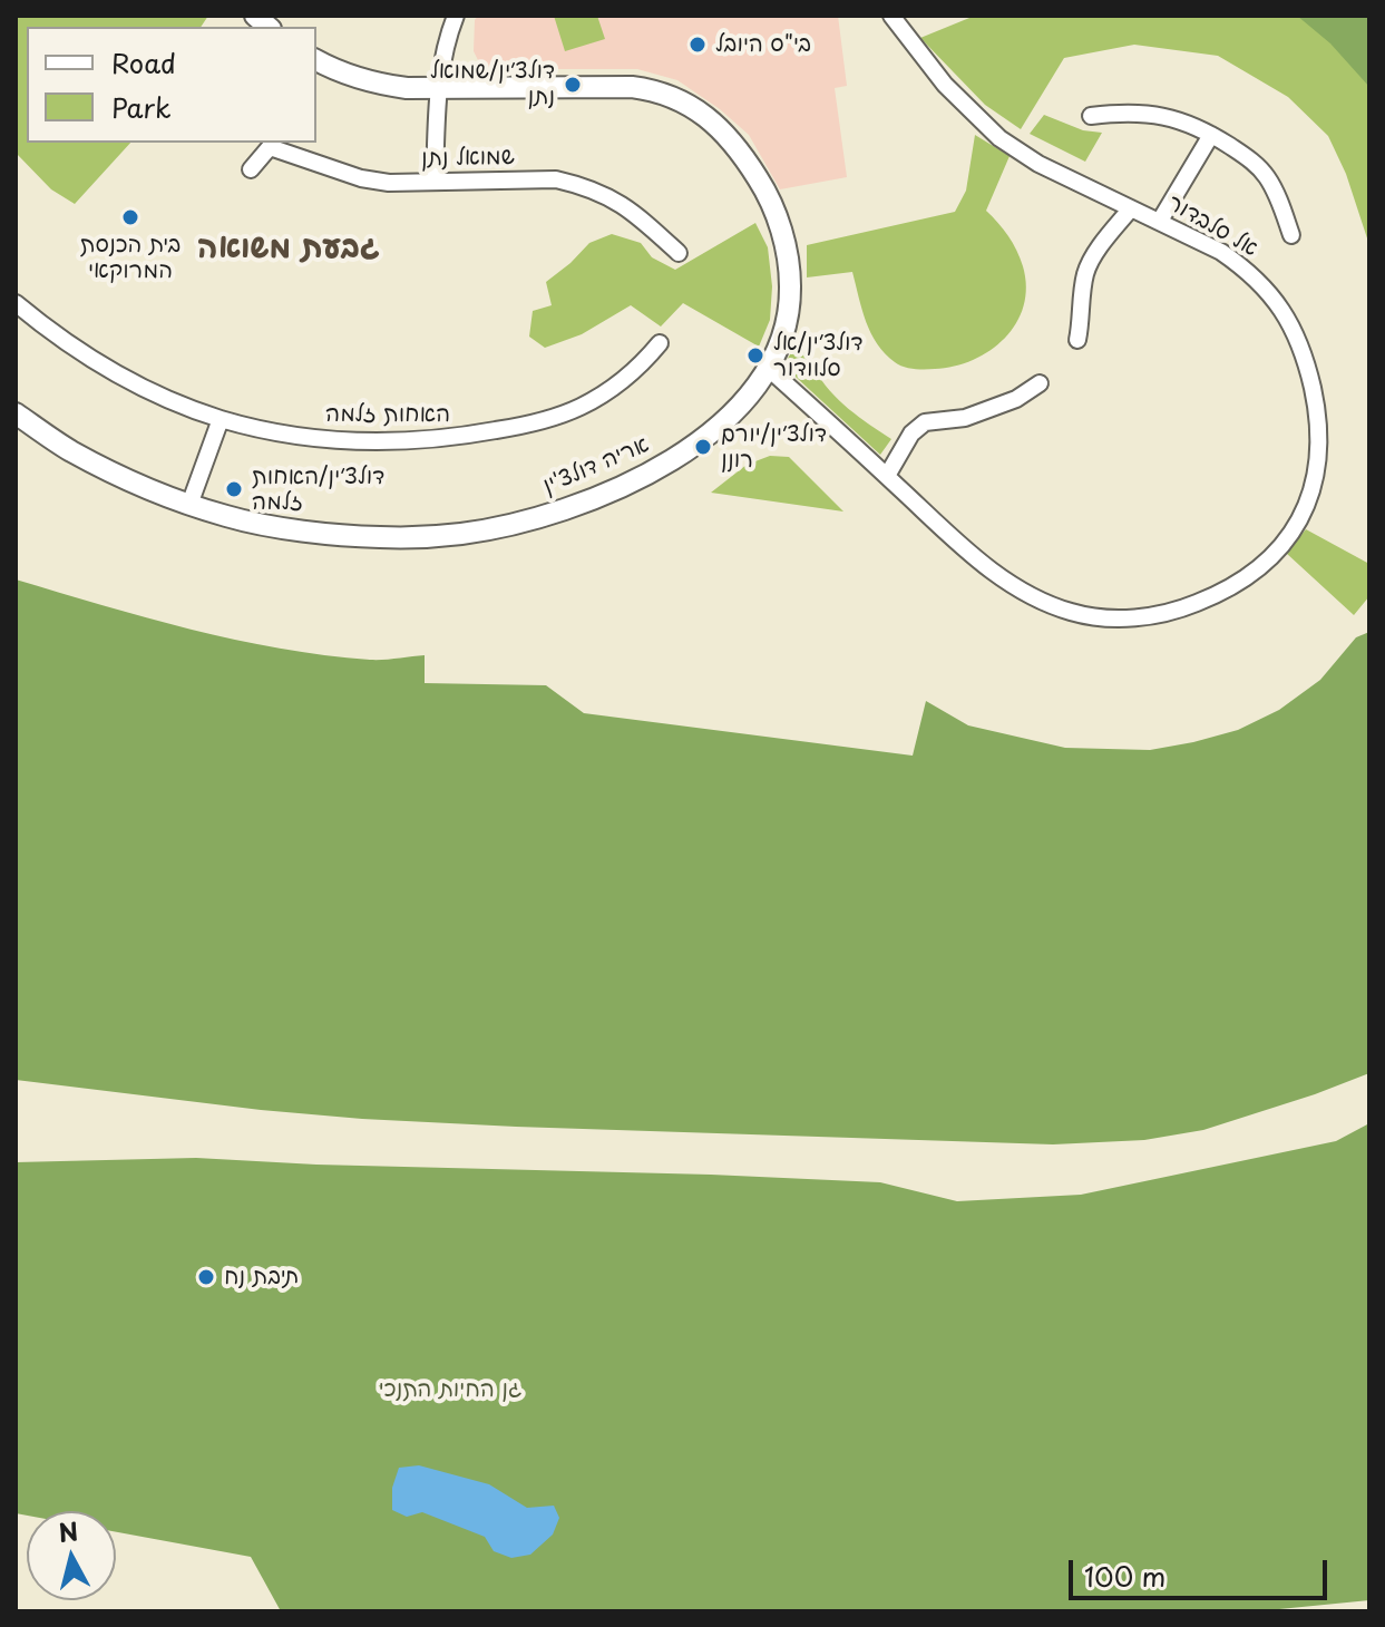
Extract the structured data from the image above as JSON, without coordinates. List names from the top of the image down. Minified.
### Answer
{"streets":{"street":["שמואל נתן","אל סלבדור","האחות זלמה","אריה דולצ'ין"]},"crossings":[["אל סלבדור","אריה דולצ'ין"]],"districts":["גבעת משואה"],"parks":["גן החיות התנכי"],"places":["בי\"ס היובל","דולצ׳ין/שמואל נתן","בית הכנסת המרוקאי","דולצ׳ין/אל סלוודור","דולצ׳ין/יורם רונן","דולצ׳ין/האחות זלמה","תיבת נח"],"legend":["Road","Park"],"scale_bar":"100 m","north":"top"}
